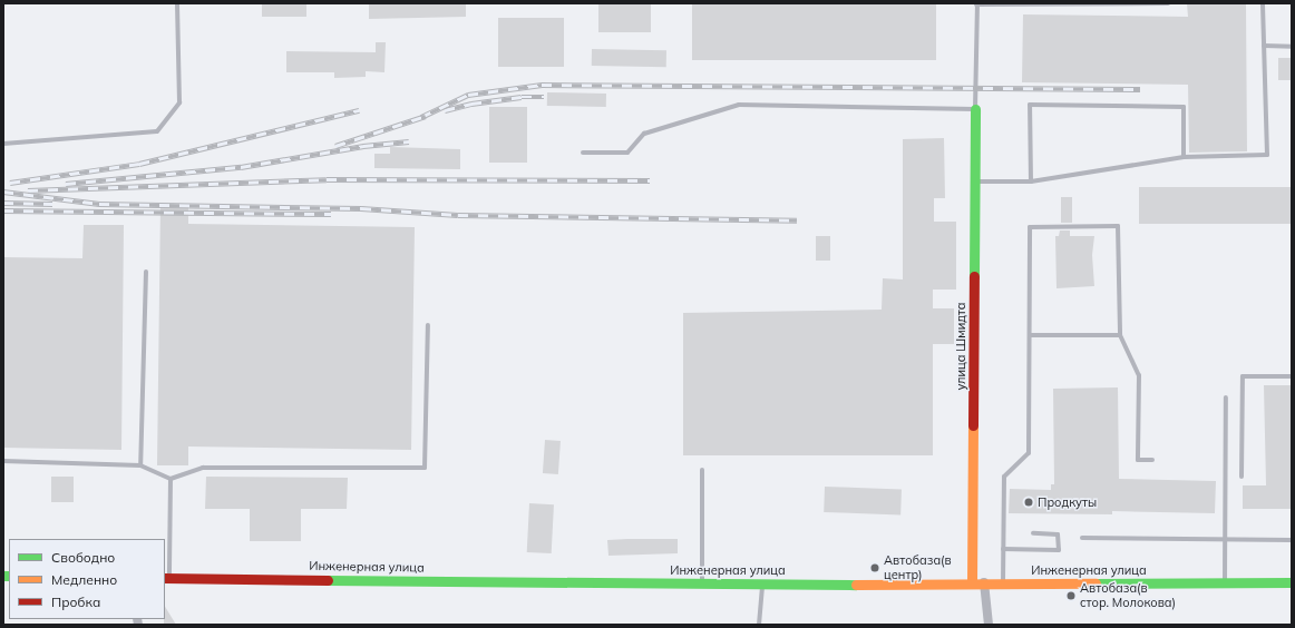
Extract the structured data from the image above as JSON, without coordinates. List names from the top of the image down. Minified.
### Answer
{"streets":{"street":["улица Шмидта","Инженерная улица"]},"crossings":[["улица Шмидта","Инженерная улица"]],"places":["Продкуты","Автобаза(в центр)","Автобаза(в стор. Молокова)"],"legend":["Свободно","Медленно","Пробка"]}
